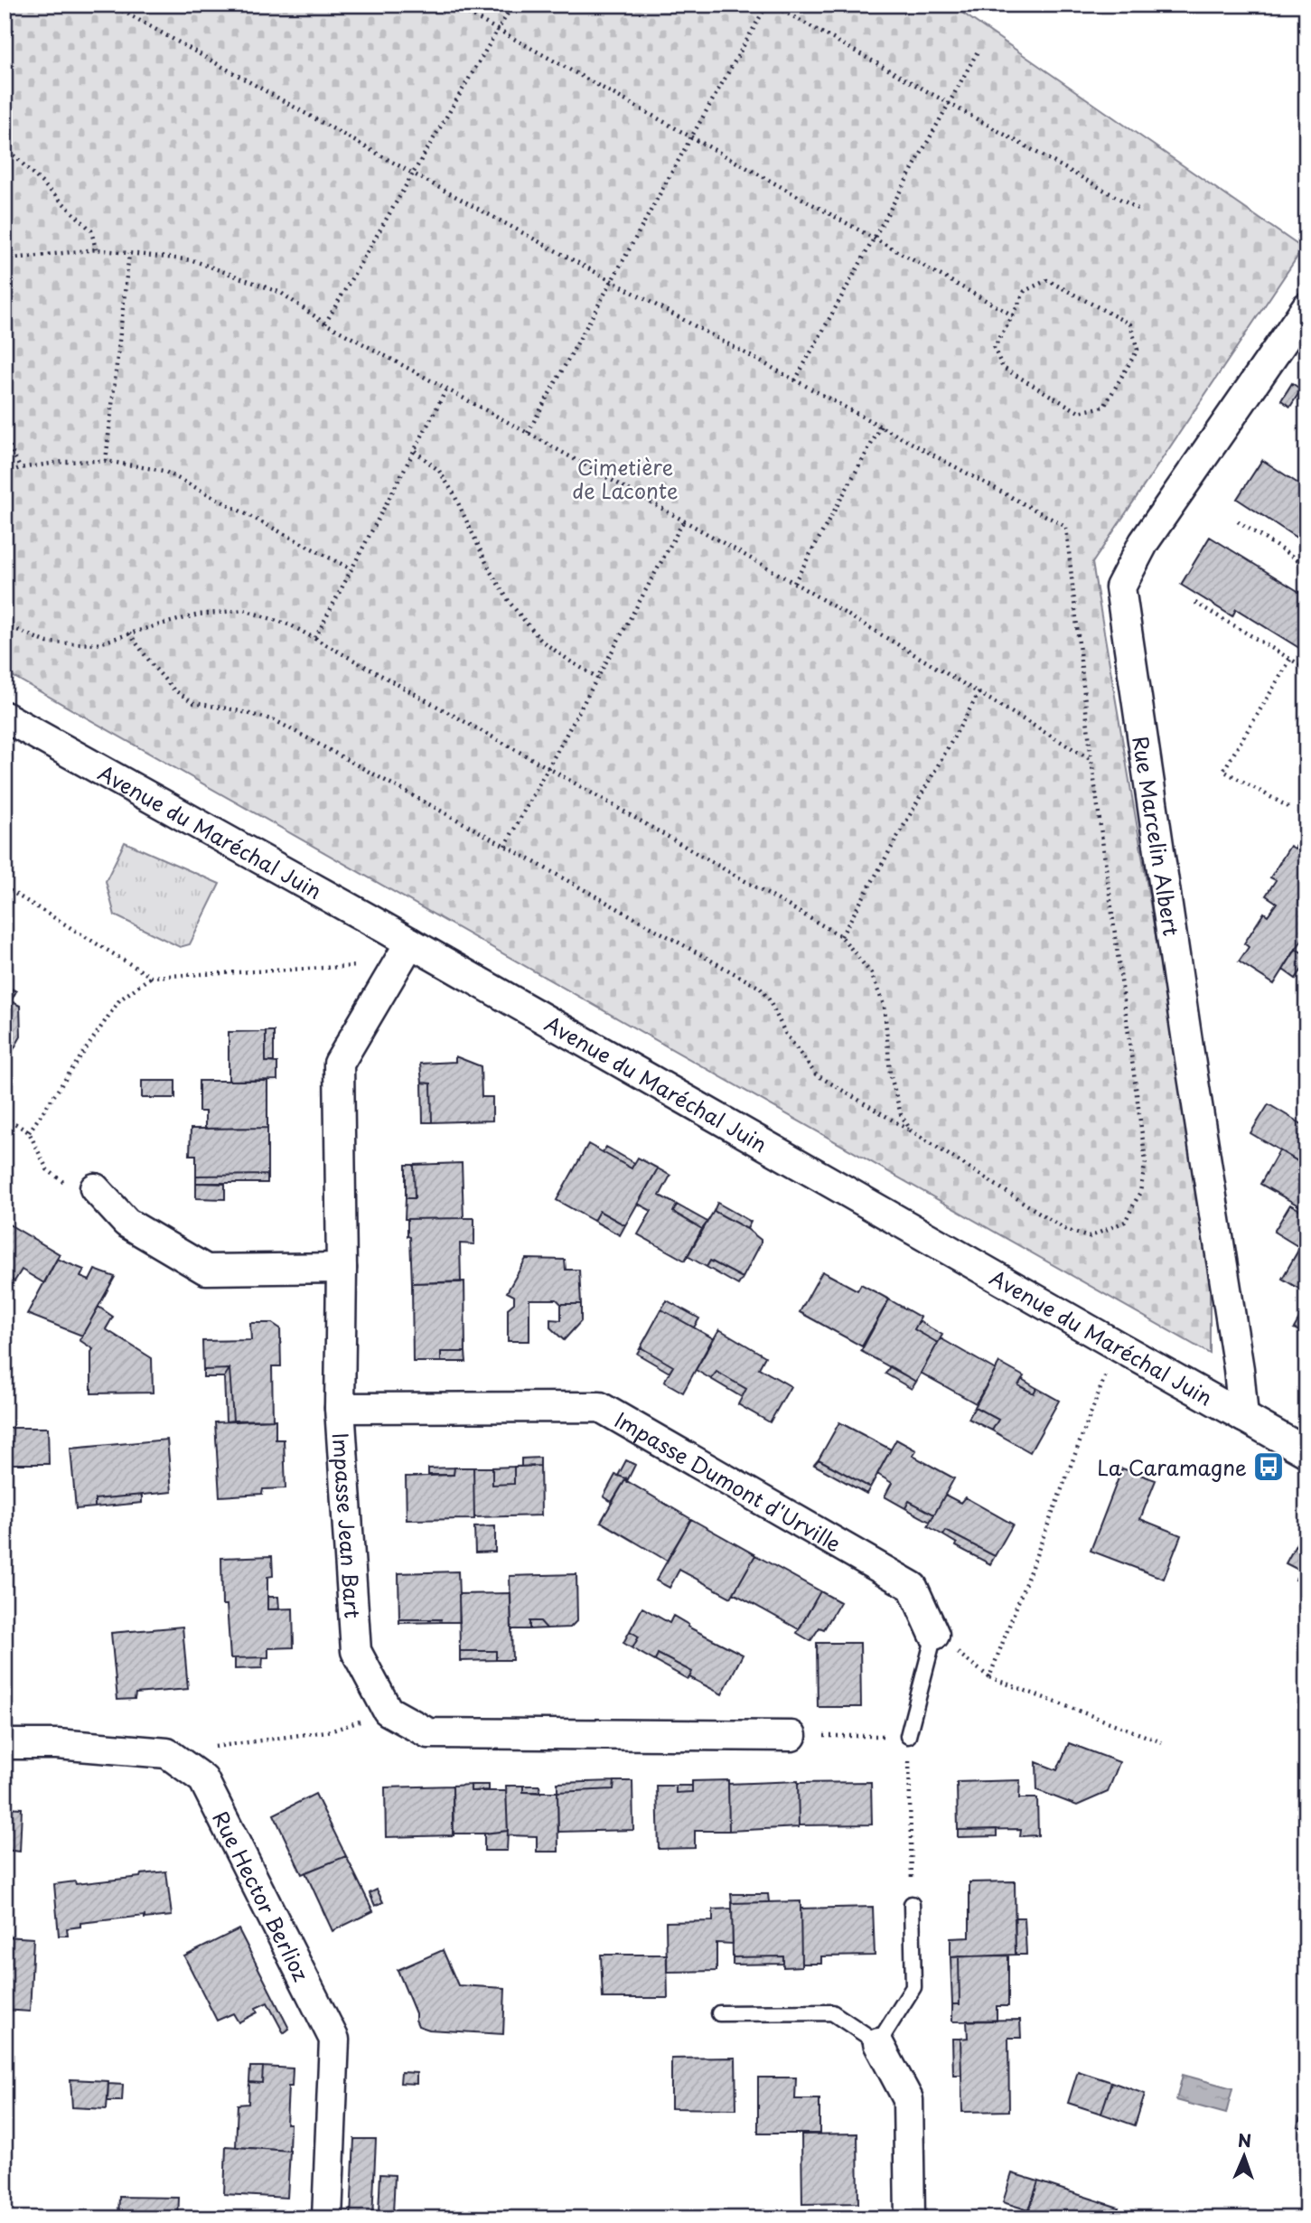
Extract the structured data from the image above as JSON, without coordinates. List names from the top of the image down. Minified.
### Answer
{"streets":{"street":["Avenue du Maréchal Juin","Rue Marcelin Albert","Impasse Dumont d'Urville","Impasse Jean Bart","Rue Hector Berlioz"]},"crossings":[["Avenue du Maréchal Juin","Rue Marcelin Albert"],["Avenue du Maréchal Juin","Impasse Jean Bart"],["Impasse Dumont d'Urville","Impasse Jean Bart"]],"parks":["Cimetière de Laconte"],"places":{"bus stop":["La Caramagne"]},"north":"top"}
